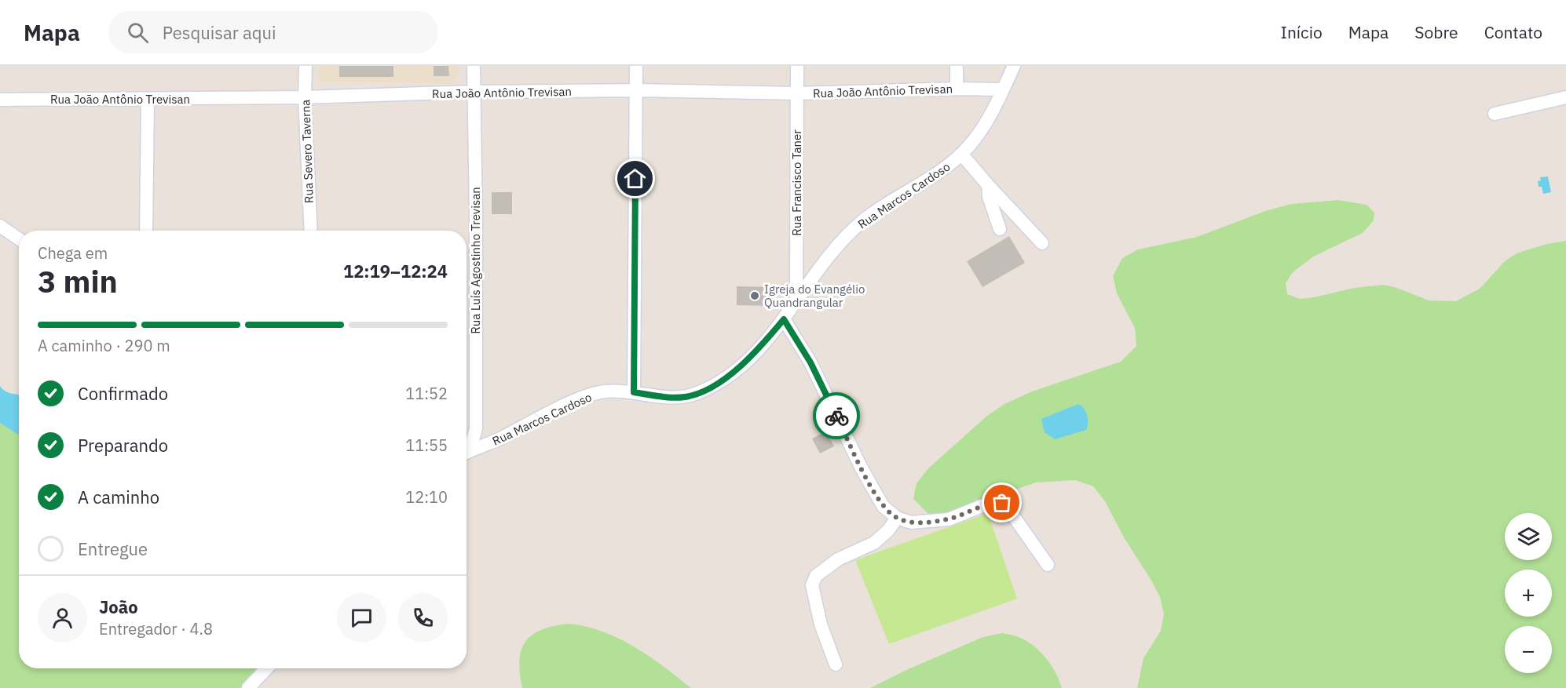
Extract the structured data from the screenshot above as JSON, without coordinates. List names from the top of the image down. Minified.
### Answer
{"streets":{"street":["Rua João Antônio Trevisan","Rua Severo Taverna","Rua Francisco Taner","Rua Marcos Cardoso","Rua Luís Agostinho Trevisan"]},"crossings":[["Rua João Antônio Trevisan","Rua Severo Taverna"],["Rua João Antônio Trevisan","Rua Francisco Taner"],["Rua João Antônio Trevisan","Rua Marcos Cardoso"],["Rua João Antônio Trevisan","Rua Luís Agostinho Trevisan"],["Rua Francisco Taner","Rua Marcos Cardoso"]],"places":["Igreja do Evangélio Quandrangular"],"page":{"header":"Mapa","search":"Pesquisar aqui","nav":["Início","Mapa","Sobre","Contato"],"heading":["3 min","Chega em","12:19–12:24"],"panel":["João","Entregador · 4.8"],"bar":"A caminho · 290 m","list":[["Confirmado","11:52"],["Preparando","11:55"],["A caminho","12:10"],"Entregue"],"map_buttons":["+","−"]}}
